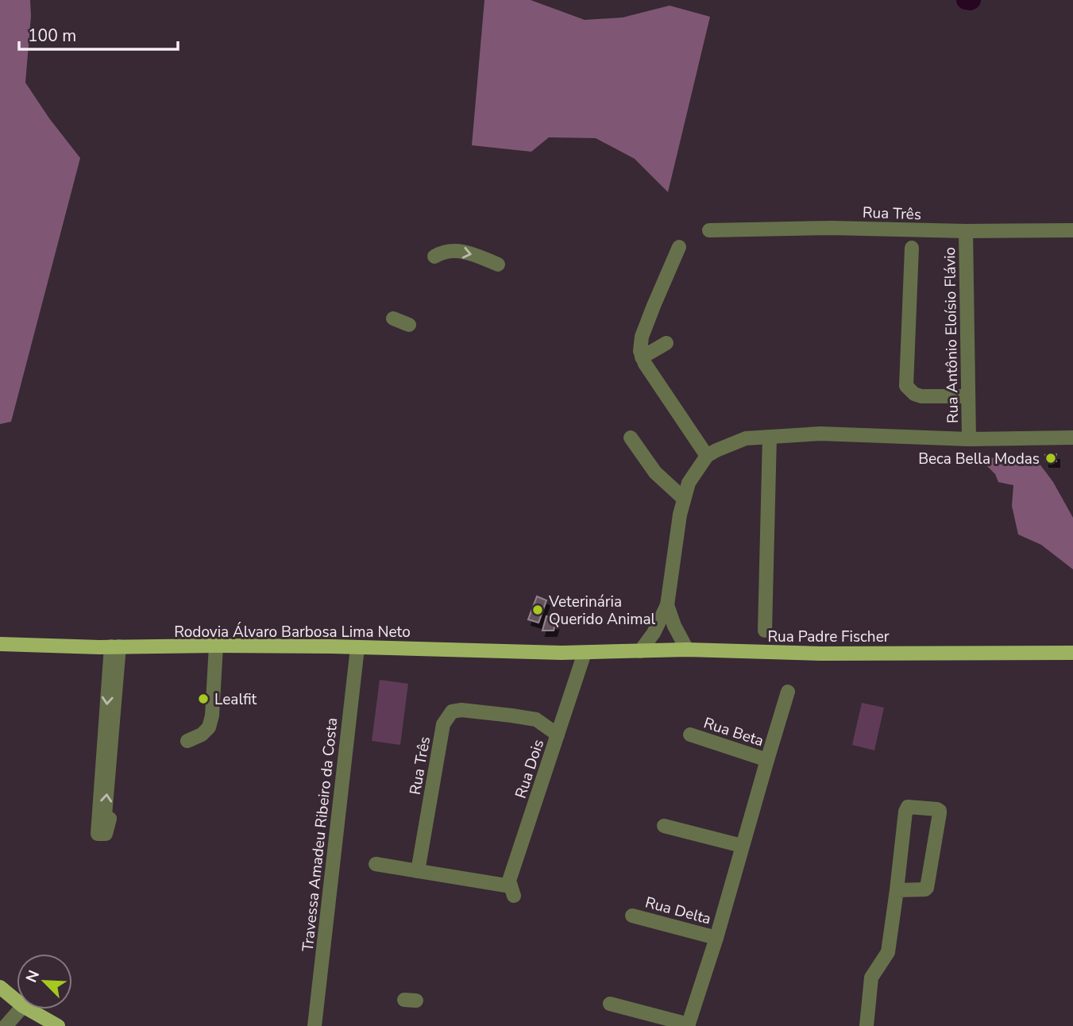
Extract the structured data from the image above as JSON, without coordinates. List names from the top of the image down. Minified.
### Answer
{"streets":{"main road":["Rodovia Álvaro Barbosa Lima Neto","Rua Padre Fischer"],"street":["Rua Três","Rua Antônio Eloísio Flávio","Rua Beta","Rua Dois","Travessa Amadeu Ribeiro da Costa","Rua Delta"]},"crossings":[["Rua Três","Rua Antônio Eloísio Flávio"],["Rua Três","Rua Dois"],["Rodovia Álvaro Barbosa Lima Neto","Rua Padre Fischer"],["Rodovia Álvaro Barbosa Lima Neto","Rua Dois"],["Rodovia Álvaro Barbosa Lima Neto","Travessa Amadeu Ribeiro da Costa"],["Rua Padre Fischer","Rua Dois"]],"places":["Beca Bella Modas","Veterinária Querido Animal","Lealfit"],"scale_bar":"100 m","north":"top left"}
